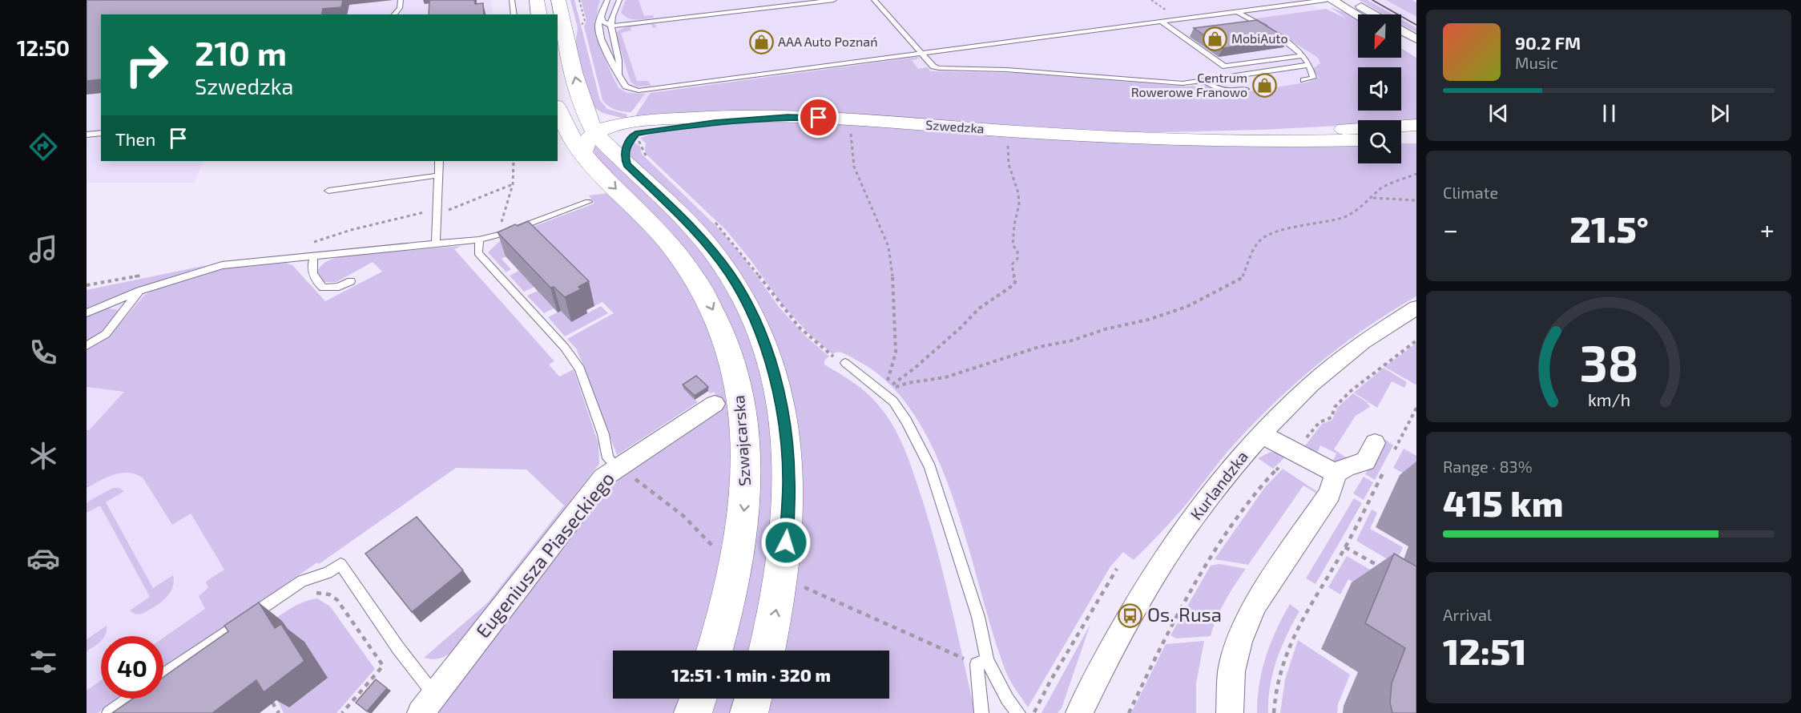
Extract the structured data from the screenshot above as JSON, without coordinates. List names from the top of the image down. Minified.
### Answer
{"streets":{"street":["Szwedzka","Szwajcarska","Kurlandzka","Eugeniusza Piaseckiego"]},"crossings":[["Szwedzka","Szwajcarska"]],"places":{"shop":["MobiAuto","AAA Auto Poznań","Centrum Rowerowe Franowo"],"bus stop":["Os. Rusa"]},"north":"bottom left","page":{"tabs":"12:50","turn":["210 m","Szwedzka"],"song":["90.2 FM","Music"],"then":"Then","tile":["Climate",["Range · 83%","415 km"],["Arrival","12:51"]],"heat":["−","21.5°","+"],"limit":"40","trip":"12:51 · 1 min · 320 m","gauge":["38","km/h"]}}
